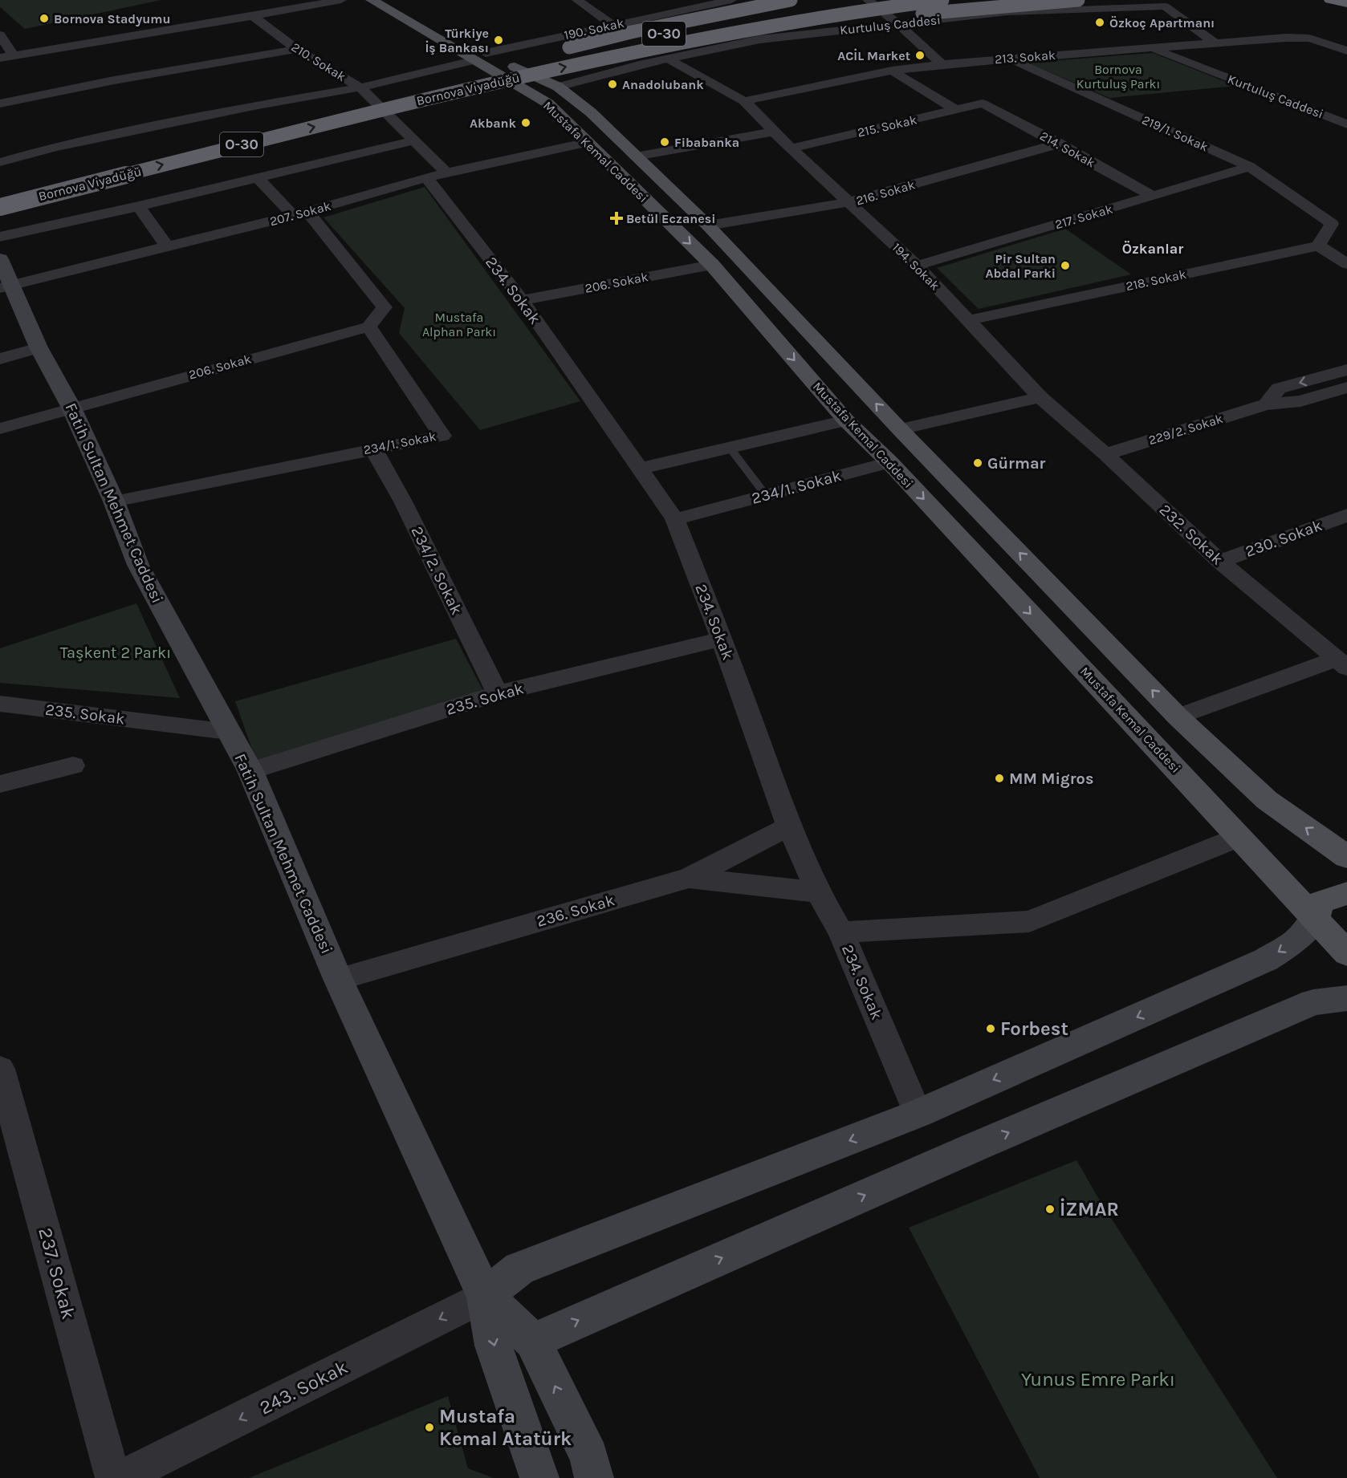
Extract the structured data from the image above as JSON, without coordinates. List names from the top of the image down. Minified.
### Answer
{"streets":{"highway":["O-30","Bornova Viyadüğü"],"main road":["Mustafa Kemal Caddesi","Fatih Sultan Mehmet Caddesi"],"street":["Kurtuluş Caddesi","190. Sokak","213. Sokak","210. Sokak","215. Sokak","219/1. Sokak","214. Sokak","216. Sokak","207. Sokak","217. Sokak","194. Sokak","218. Sokak","206. Sokak","234. Sokak","229/2. Sokak","234/1. Sokak","232. Sokak","230. Sokak","234/2. Sokak","235. Sokak","236. Sokak","237. Sokak","243. Sokak"]},"crossings":[["Kurtuluş Caddesi","213. Sokak"],["Kurtuluş Caddesi","Mustafa Kemal Caddesi"],["Kurtuluş Caddesi","194. Sokak"],["190. Sokak","210. Sokak"],["190. Sokak","Mustafa Kemal Caddesi"],["213. Sokak","219/1. Sokak"],["213. Sokak","194. Sokak"],["210. Sokak","207. Sokak"],["210. Sokak","234. Sokak"],["215. Sokak","214. Sokak"],["215. Sokak","194. Sokak"],["219/1. Sokak","217. Sokak"],["214. Sokak","216. Sokak"],["214. Sokak","217. Sokak"],["Mustafa Kemal Caddesi","216. Sokak"],["Mustafa Kemal Caddesi","207. Sokak"],["Mustafa Kemal Caddesi","206. Sokak"],["Mustafa Kemal Caddesi","234/1. Sokak"],["216. Sokak","194. Sokak"],["207. Sokak","234. Sokak"],["207. Sokak","Fatih Sultan Mehmet Caddesi"],["217. Sokak","194. Sokak"],["194. Sokak","218. Sokak"],["194. Sokak","232. Sokak"],["206. Sokak","234. Sokak"],["206. Sokak","234/1. Sokak"],["206. Sokak","Fatih Sultan Mehmet Caddesi"],["234. Sokak","234/1. Sokak"],["234. Sokak","235. Sokak"],["234. Sokak","236. Sokak"],["229/2. Sokak","232. Sokak"],["234/1. Sokak","Fatih Sultan Mehmet Caddesi"],["234/1. Sokak","234/2. Sokak"],["Fatih Sultan Mehmet Caddesi","235. Sokak"],["Fatih Sultan Mehmet Caddesi","236. Sokak"],["Fatih Sultan Mehmet Caddesi","243. Sokak"],["232. Sokak","230. Sokak"],["234/2. Sokak","235. Sokak"]],"one_way":["243. Sokak"],"districts":["Özkanlar"],"parks":["Bornova Kurtuluş Parkı","Mustafa Alphan Parkı","Taşkent 2 Parkı","Yunus Emre Parkı"],"places":{"other":["Bornova Stadyumu","Özkoç Apartmanı","Türkiye İş Bankası","ACİL Market","Anadolubank","Akbank","Fibabanka","Pir Sultan Abdal Parki","Gürmar","MM Migros","Forbest","İZMAR","Mustafa Kemal Atatürk"],"health":["Betül Eczanesi"]}}
